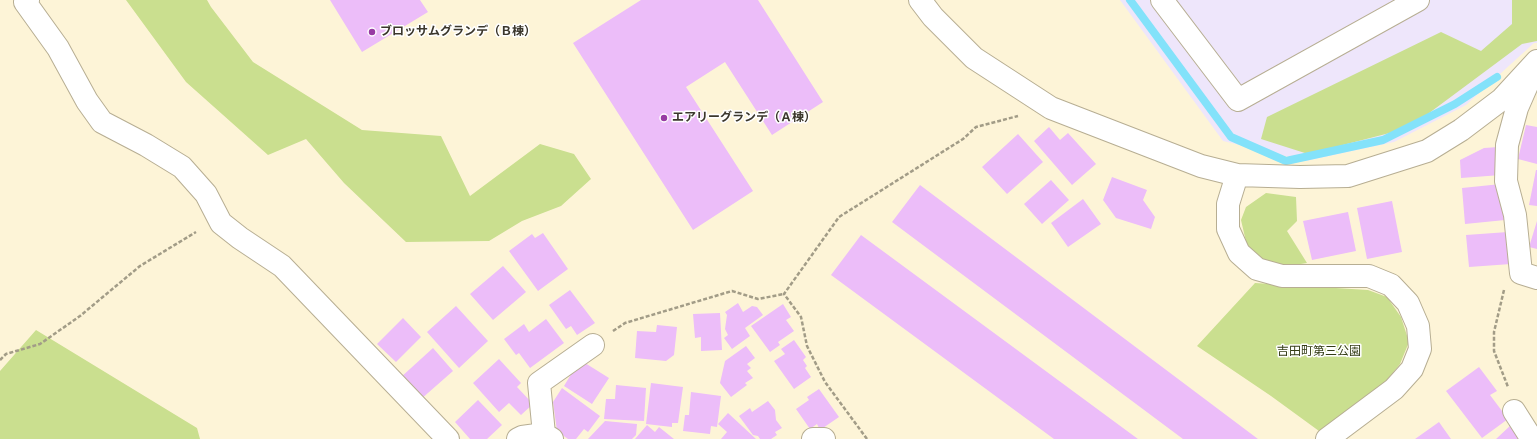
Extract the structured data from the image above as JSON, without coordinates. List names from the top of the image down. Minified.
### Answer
{"parks":["吉田町第三公園"],"places":["ブロッサムグランデ（Ｂ棟）","エアリーグランデ（Ａ棟）"]}
